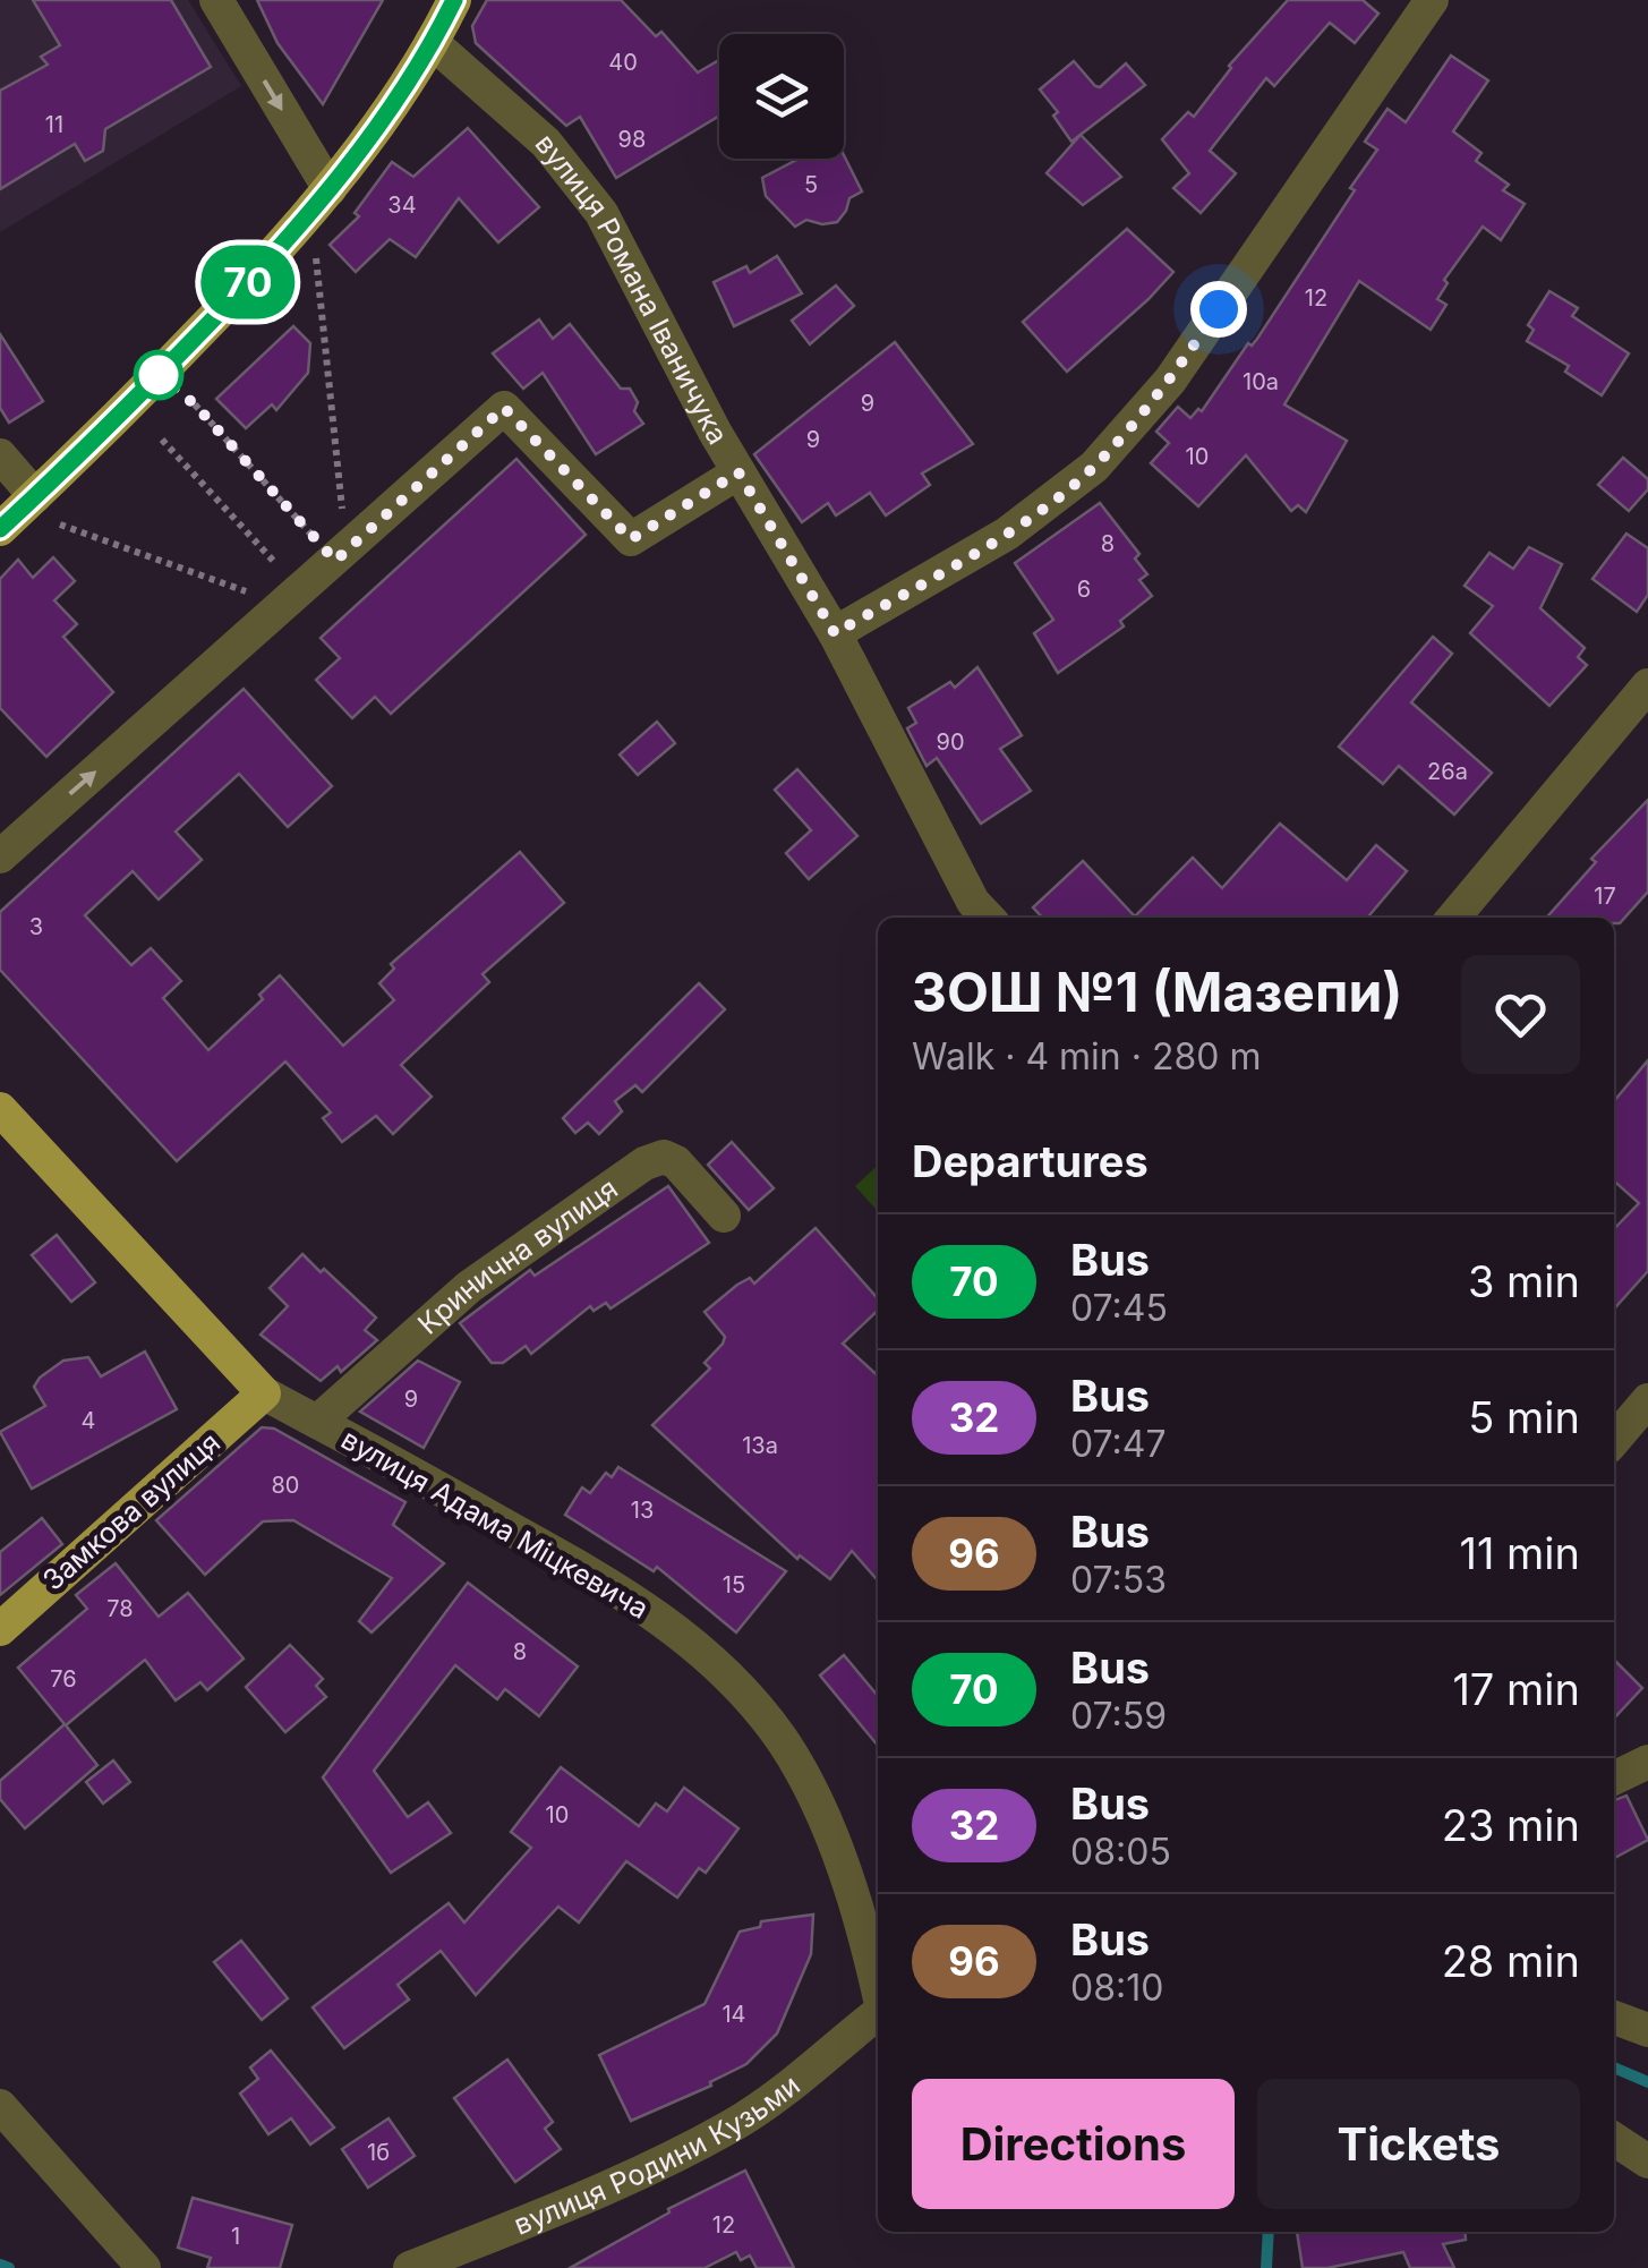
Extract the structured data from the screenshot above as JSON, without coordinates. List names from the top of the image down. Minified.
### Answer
{"streets":{"main road":["Замкова вулиця","вулиця Адама Міцкевича"],"street":["вулиця Романа Іваничука","Кринична вулиця","вулиця Родини Кузьми"]},"crossings":[["Кринична вулиця","вулиця Адама Міцкевича"],["Замкова вулиця","вулиця Адама Міцкевича"]],"lines":["bus line 70"],"house_numbers":["40","11","98","5","34","12","10а","9","9","10","8","6","90","26а","17","3","9","4","13а","80","13","15","78","8","76","10","14","1б","12","1"],"page":{"on_map":"70","heading":[["ЗОШ №1 (Мазепи)","Walk · 4 min · 280 m"],"Departures"],"list":[{"mark":"70","name":"Bus","note":"07:45","value":"3 min"},{"mark":"32","name":"Bus","note":"07:47","value":"5 min"},{"mark":"96","name":"Bus","note":"07:53","value":"11 min"},{"mark":"70","name":"Bus","note":"07:59","value":"17 min"},{"mark":"32","name":"Bus","note":"08:05","value":"23 min"},{"mark":"96","name":"Bus","note":"08:10","value":"28 min"}],"buttons":["Directions","Tickets"]}}
